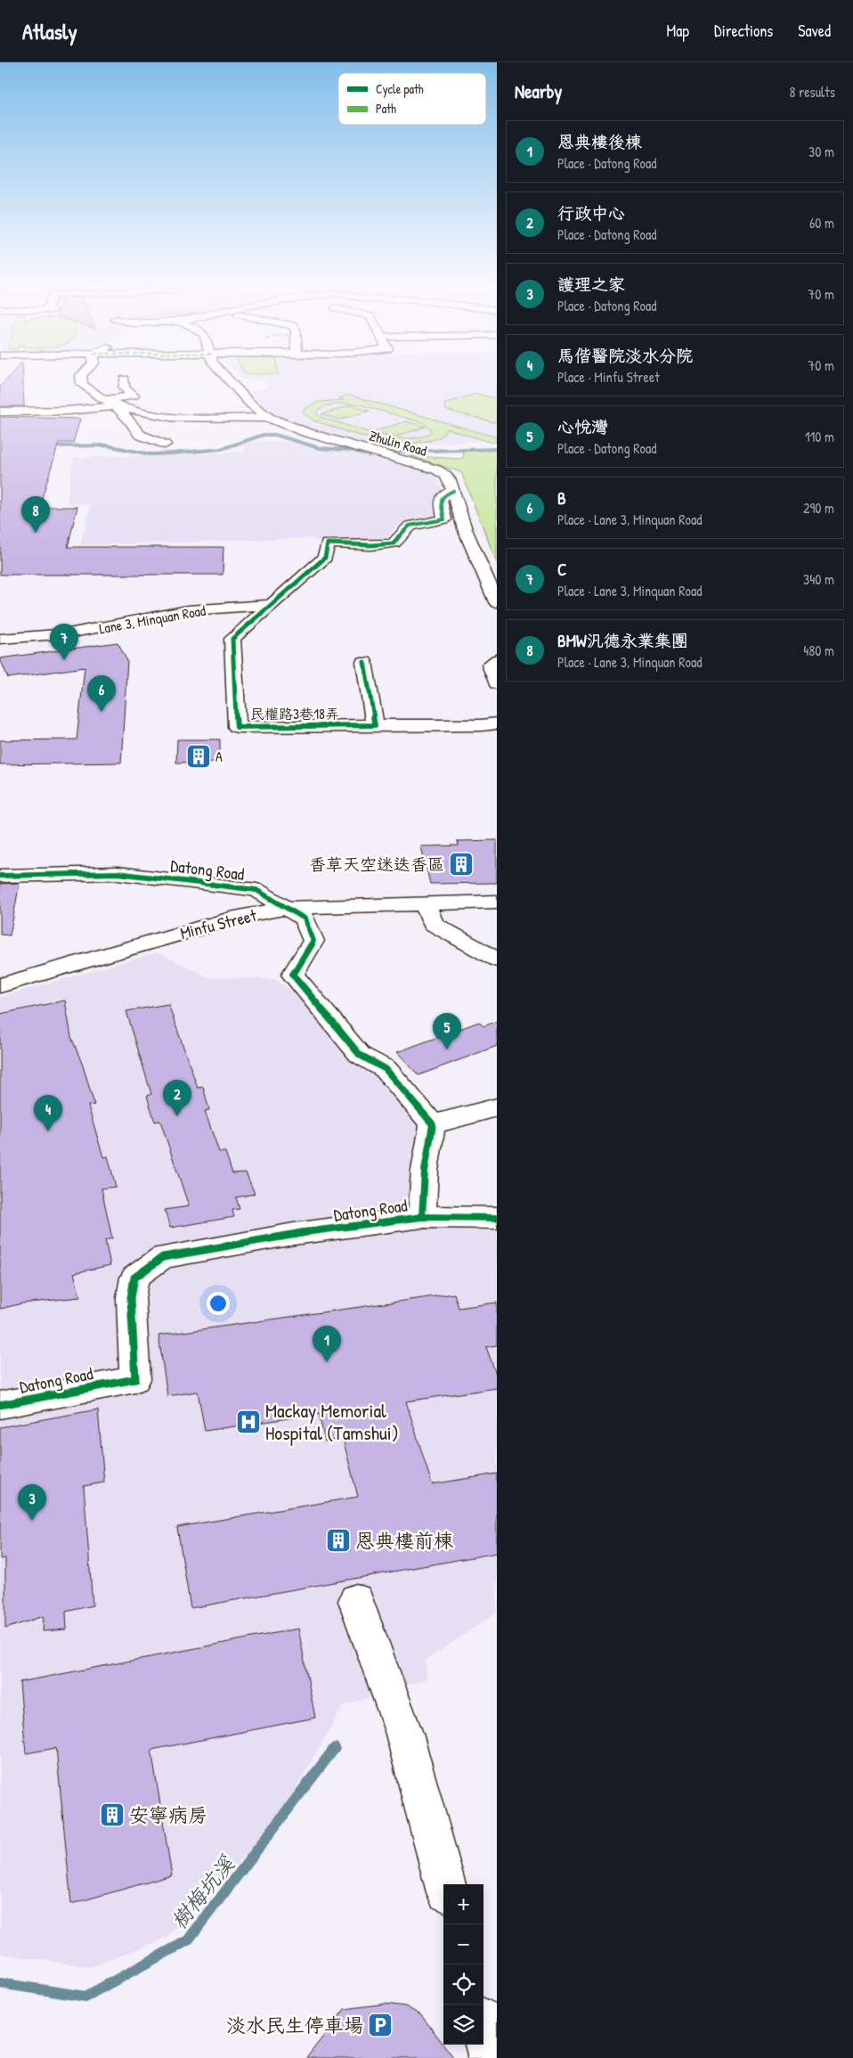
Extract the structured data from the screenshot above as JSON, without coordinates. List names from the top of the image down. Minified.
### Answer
{"streets":{"street":["Zhulin Road","Lane 3, Minquan Road","民權路3巷18弄","Datong Road","Minfu Street"]},"crossings":[["Lane 3, Minquan Road","民權路3巷18弄"],["Datong Road","Minfu Street"]],"water":["樹梅坑溪"],"places":{"building":["A","香草天空迷迭香區","恩典樓前棟","安寧病房"],"hospital":["Mackay Memorial Hospital (Tamshui)"],"parking":["淡水民生停車場"]},"legend":["Cycle path","Path"],"page":{"header":"Atlasly","nav":["Map","Directions","Saved"],"heading":["Nearby","8 results"],"list":[{"mark":"1","name":"恩典樓後棟","note":"Place · Datong Road","value":"30 m"},{"mark":"2","name":"行政中心","note":"Place · Datong Road","value":"60 m"},{"mark":"3","name":"護理之家","note":"Place · Datong Road","value":"70 m"},{"mark":"4","name":"馬偕醫院淡水分院","note":"Place · Minfu Street","value":"70 m"},{"mark":"5","name":"心悅灣","note":"Place · Datong Road","value":"110 m"},{"mark":"6","name":"B","note":"Place · Lane 3, Minquan Road","value":"290 m"},{"mark":"7","name":"C","note":"Place · Lane 3, Minquan Road","value":"340 m"},{"mark":"8","name":"BMW汎德永業集團","note":"Place · Lane 3, Minquan Road","value":"480 m"}],"pins":["8","7","6","5","2","4","1","3"],"map_buttons":["+","−"]}}
